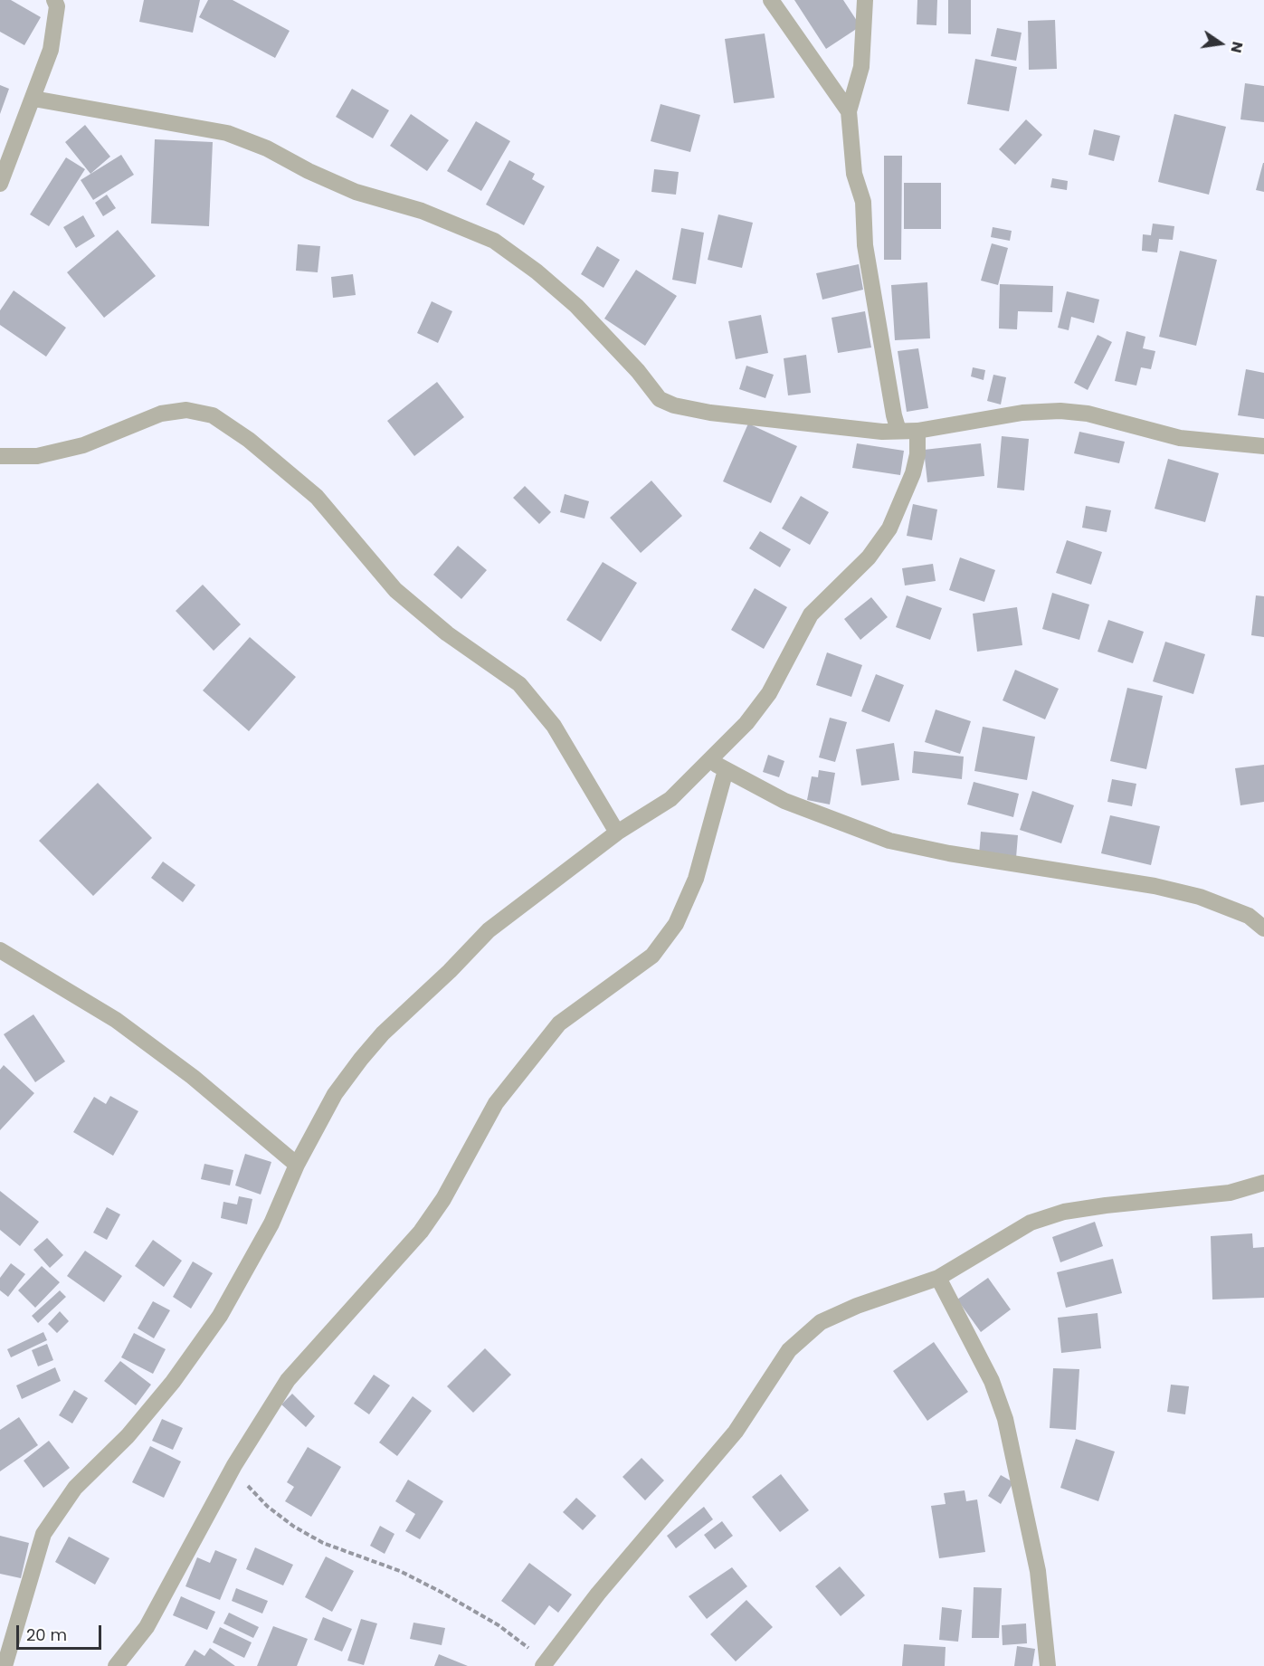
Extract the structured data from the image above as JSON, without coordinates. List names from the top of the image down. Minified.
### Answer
{"scale_bar":"20 m","north":"right"}
